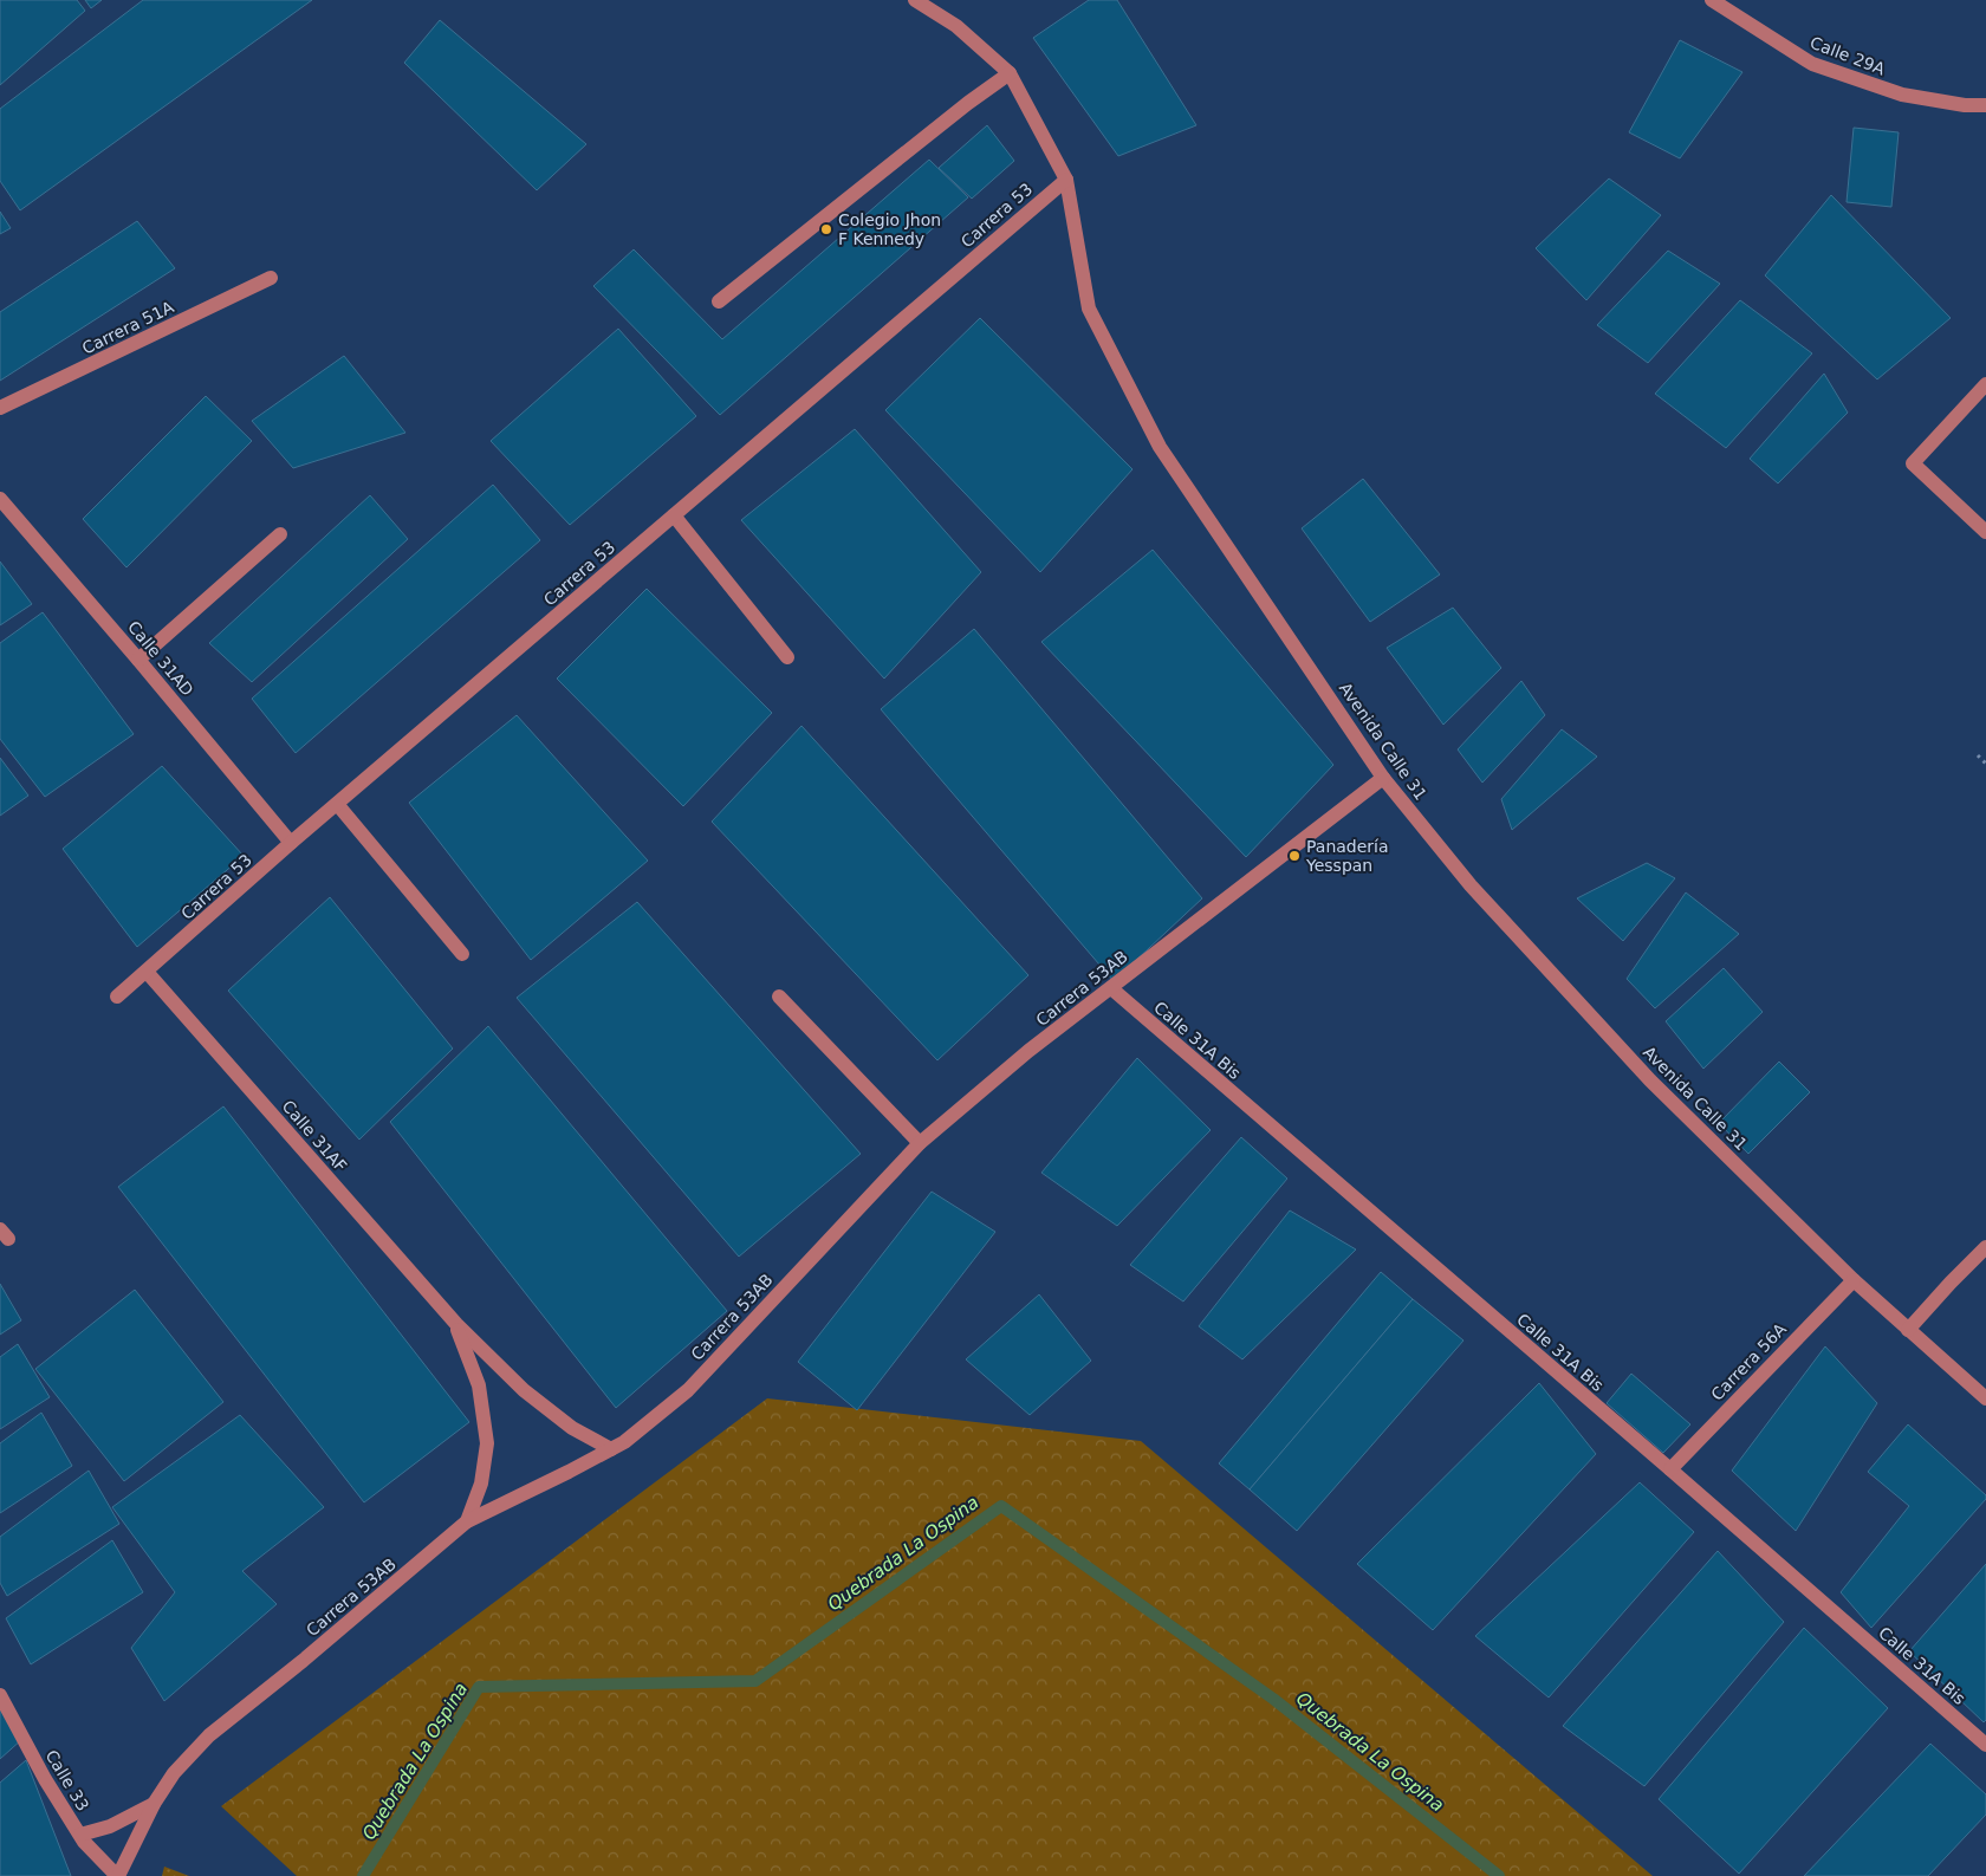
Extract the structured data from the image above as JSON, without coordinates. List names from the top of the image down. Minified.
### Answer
{"streets":{"street":["Calle 29A","Carrera 53","Carrera 51A","Calle 31AD","Avenida Calle 31","Carrera 53AB","Calle 31A Bis","Calle 31AF","Carrera 56A","Calle 33"]},"crossings":[["Carrera 53","Calle 31AD"],["Carrera 53","Avenida Calle 31"],["Carrera 53","Calle 31AF"],["Avenida Calle 31","Carrera 53AB"],["Avenida Calle 31","Carrera 56A"],["Carrera 53AB","Calle 31A Bis"],["Carrera 53AB","Calle 31AF"],["Carrera 53AB","Calle 33"],["Calle 31A Bis","Carrera 56A"]],"water":["Quebrada La Ospina"],"places":["Colegio Jhon F Kennedy","Panadería Yesspan"]}
